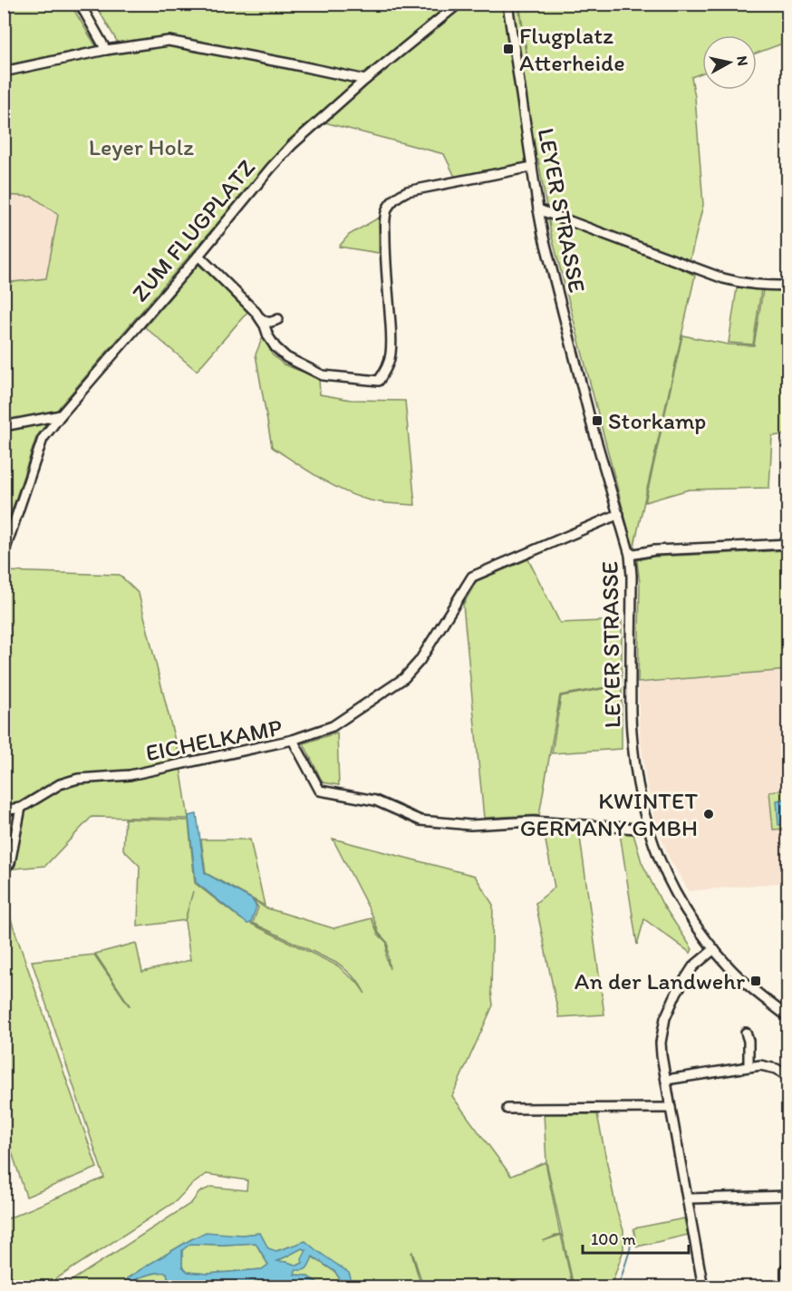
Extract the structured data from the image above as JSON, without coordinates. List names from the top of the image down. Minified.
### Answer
{"streets":{"street":["LEYER STRASSE","ZUM FLUGPLATZ","EICHELKAMP"]},"crossings":[["LEYER STRASSE","EICHELKAMP"]],"parks":["Leyer Holz"],"places":{"transit":["Flugplatz Atterheide","Storkamp","An der Landwehr"],"other":["KWINTET GERMANY GMBH"]},"scale_bar":"100 m","north":"right"}
